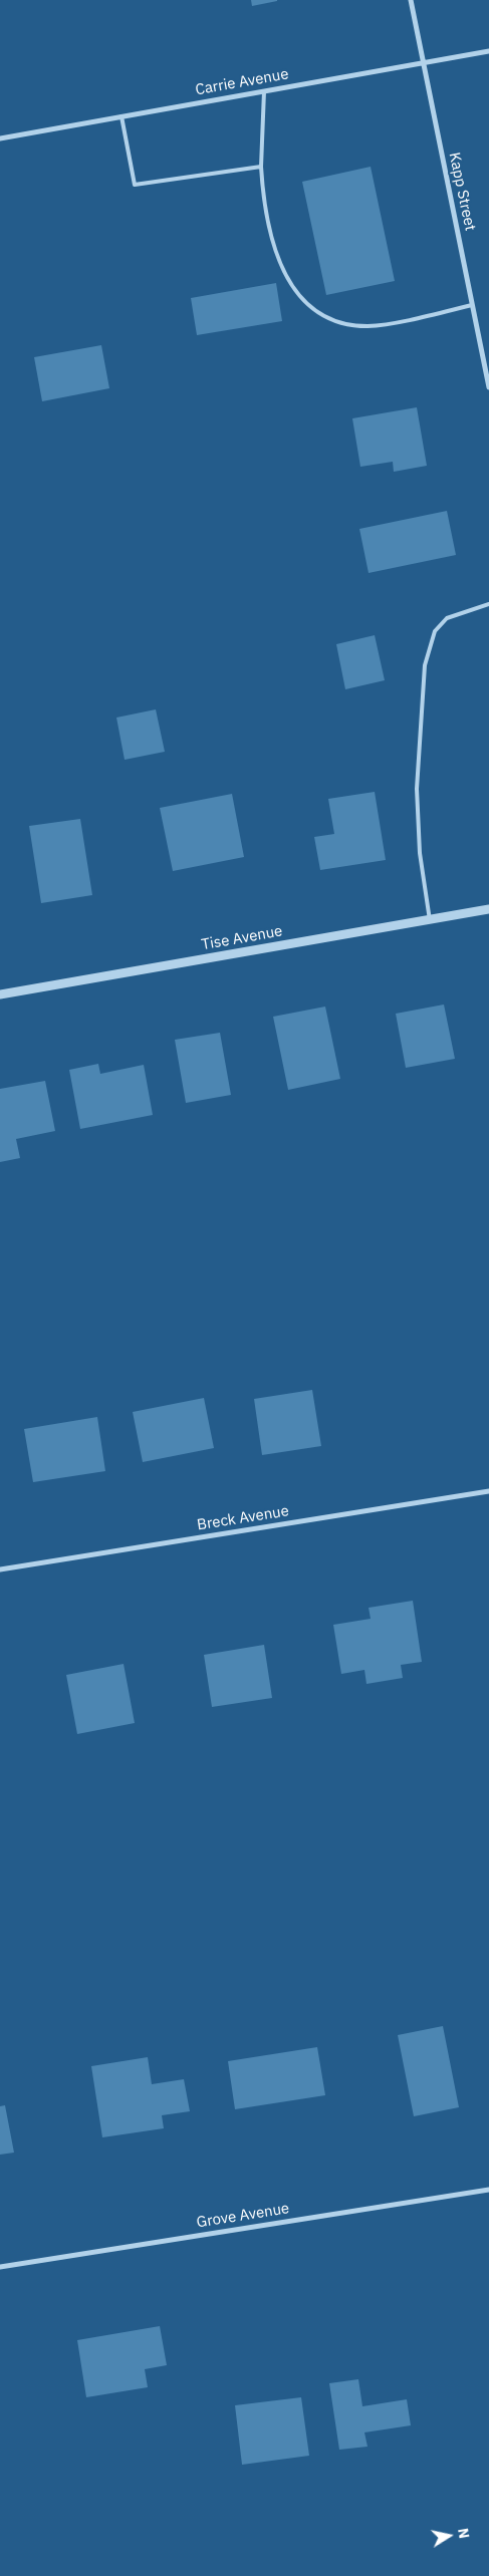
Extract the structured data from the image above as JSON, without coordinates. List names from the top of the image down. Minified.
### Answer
{"streets":{"street":["Carrie Avenue","Kapp Street","Tise Avenue","Breck Avenue","Grove Avenue"]},"crossings":[["Carrie Avenue","Kapp Street"]],"north":"right"}
